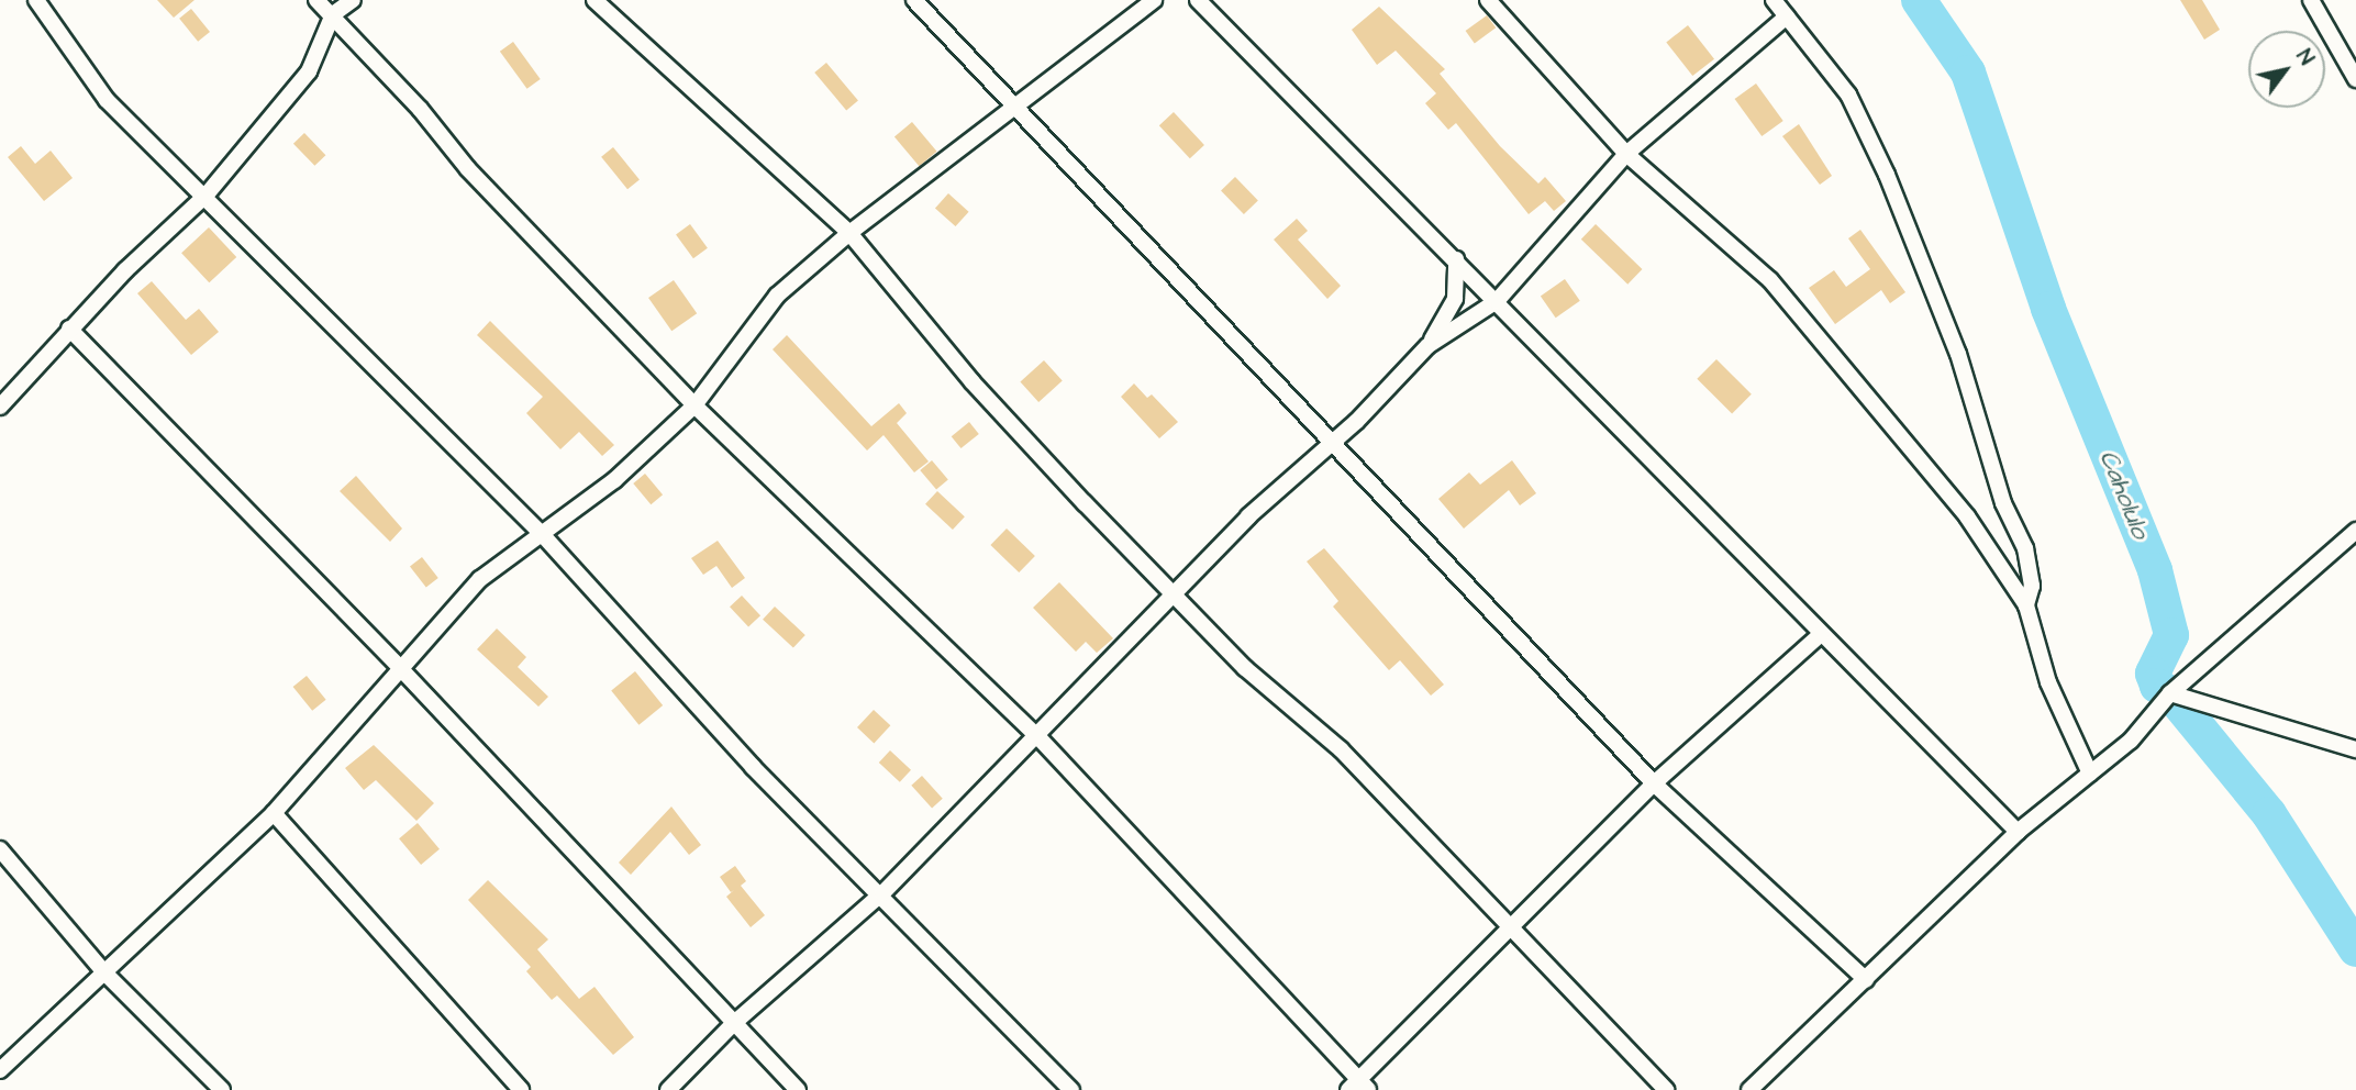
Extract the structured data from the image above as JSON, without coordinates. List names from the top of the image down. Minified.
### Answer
{"water":["Caholulo"],"north":"top right"}
